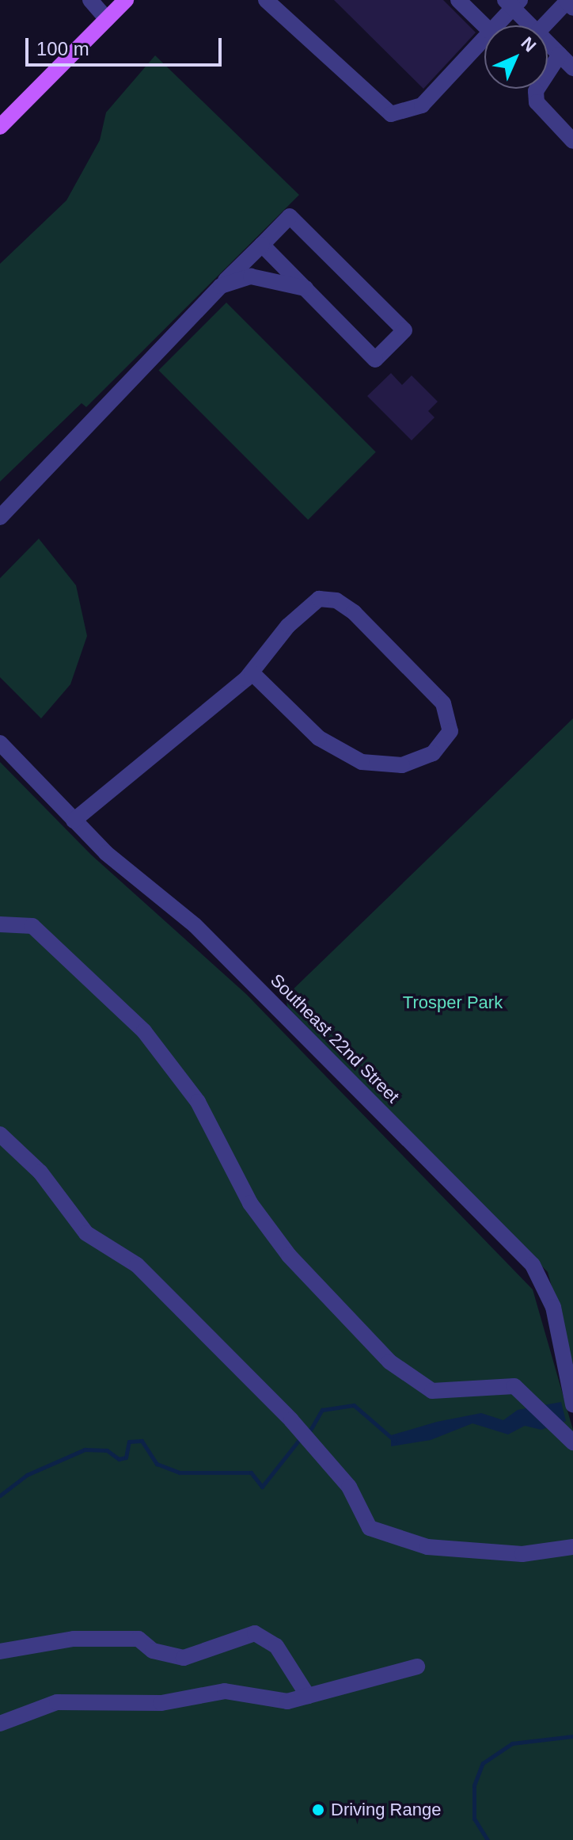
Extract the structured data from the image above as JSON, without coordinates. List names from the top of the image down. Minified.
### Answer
{"streets":{"street":["Southeast 22nd Street"]},"parks":["Trosper Park"],"places":["Driving Range"],"scale_bar":"100 m","north":"top right"}
